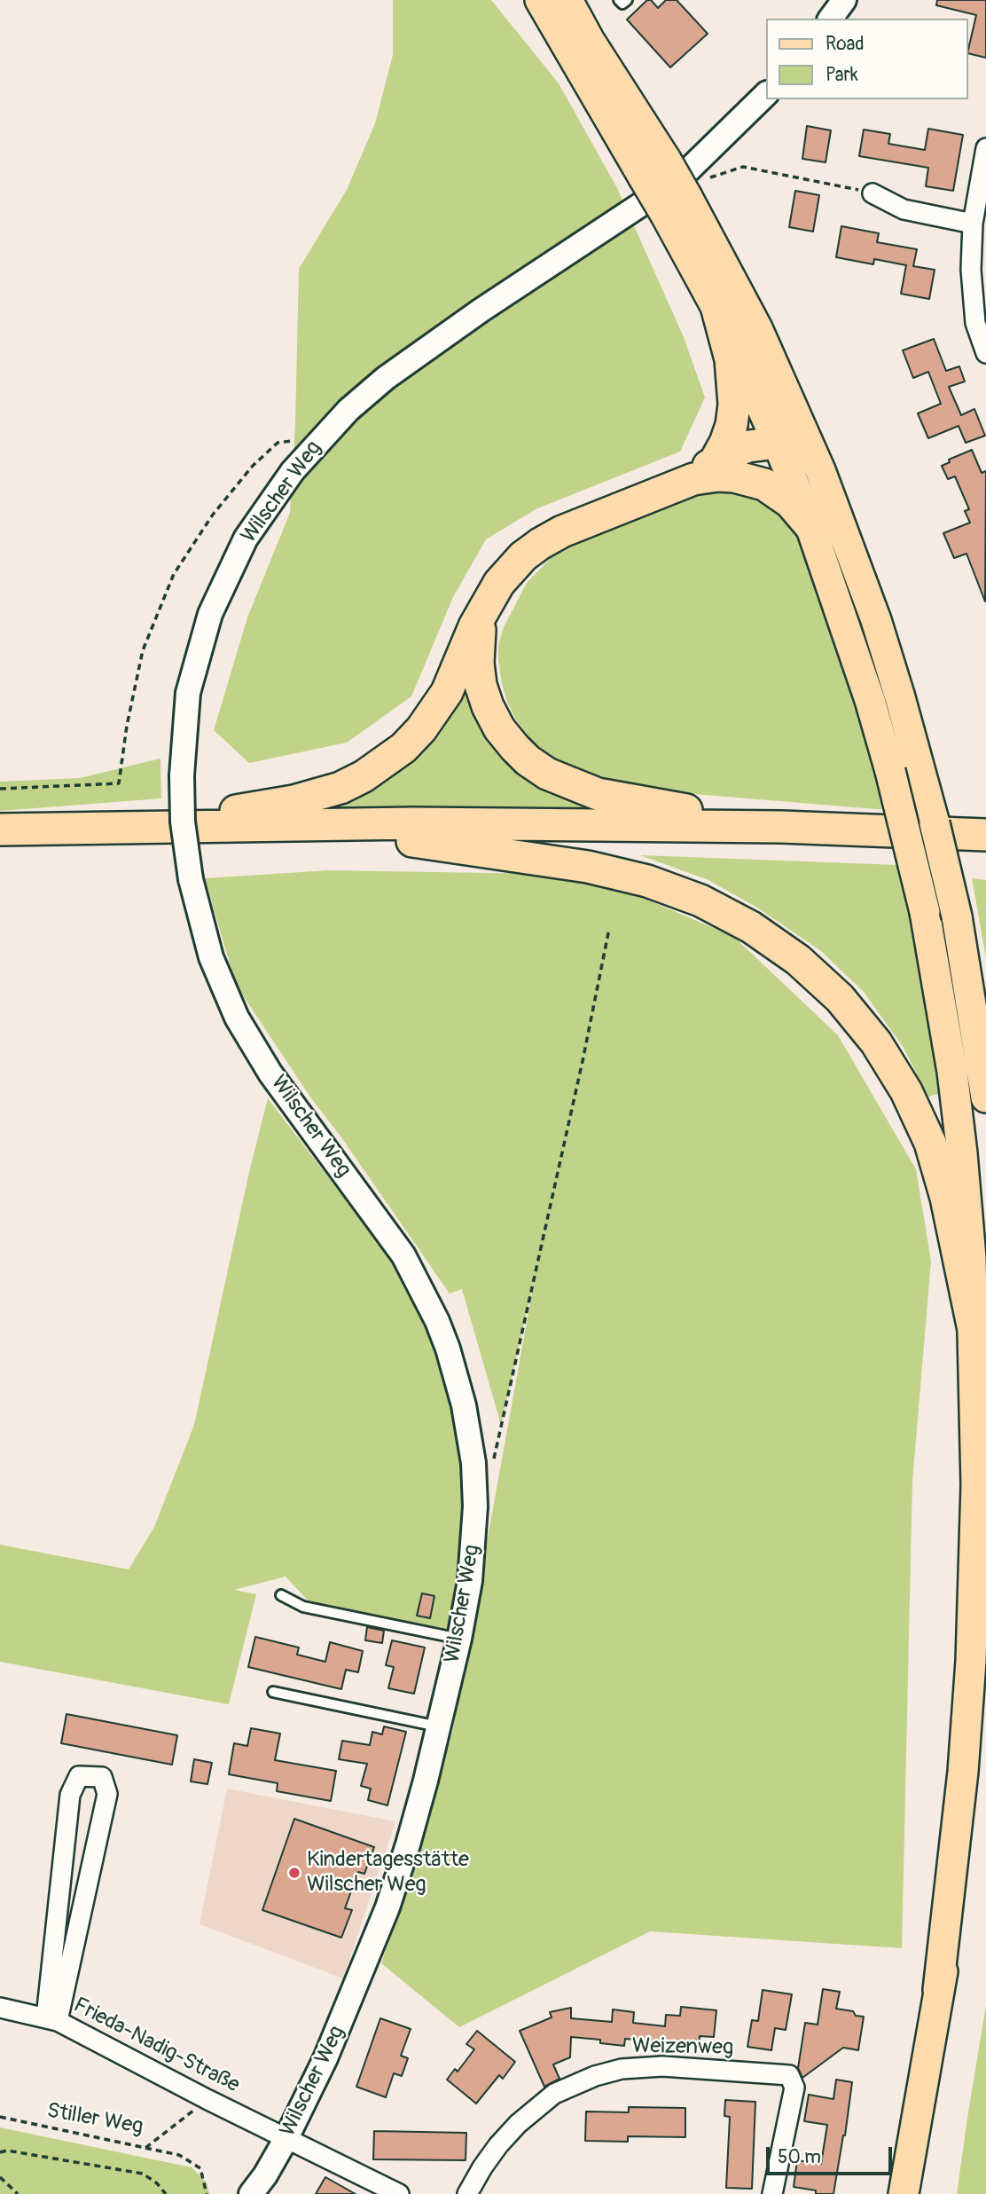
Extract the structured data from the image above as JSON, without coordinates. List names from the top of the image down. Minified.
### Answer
{"streets":{"street":["Wilscher Weg","Frieda-Nadig-Straße","Weizenweg"],"path":["Stiller Weg"]},"crossings":[["Wilscher Weg","Frieda-Nadig-Straße"],["Frieda-Nadig-Straße","Stiller Weg"]],"places":["Kindertagesstätte Wilscher Weg"],"legend":["Road","Park"],"scale_bar":"50 m"}
